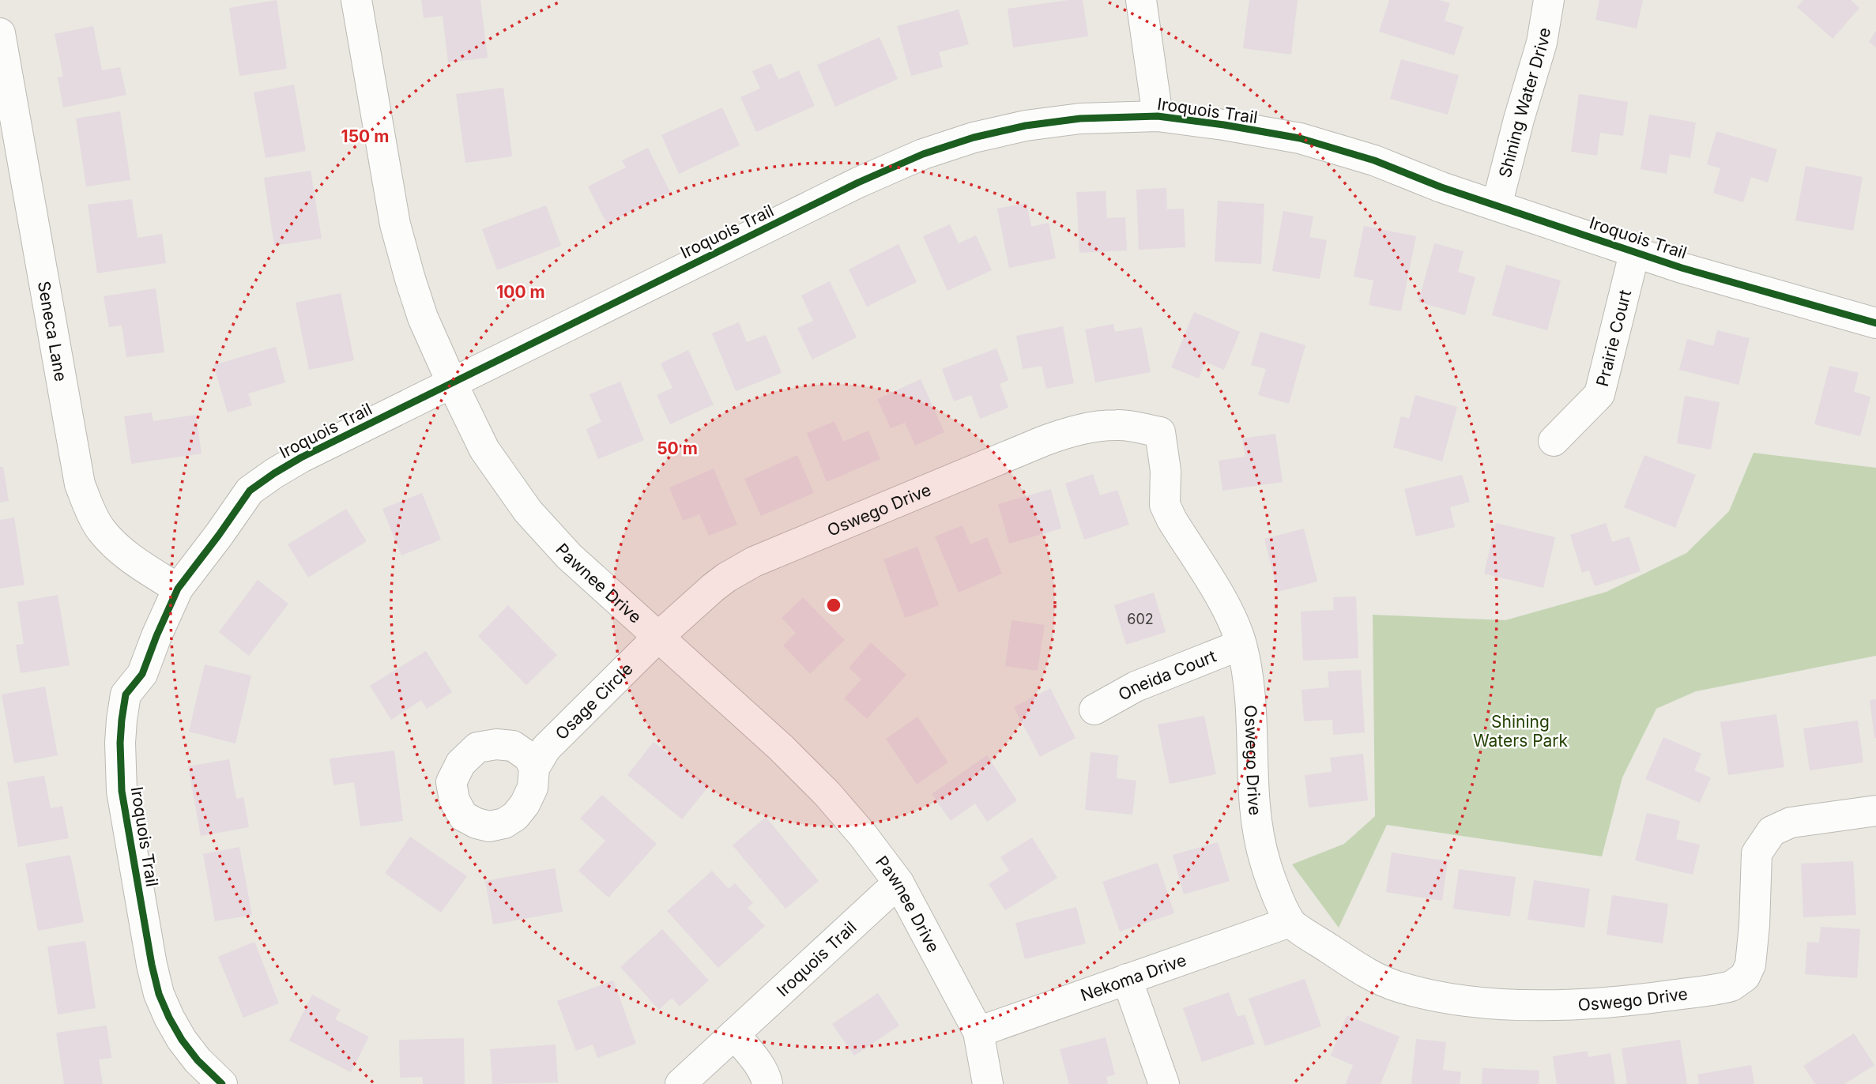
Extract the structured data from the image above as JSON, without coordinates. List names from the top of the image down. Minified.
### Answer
{"streets":{"street":["Shining Water Drive","Iroquois Trail","Seneca Lane","Prairie Court","Oswego Drive","Pawnee Drive","Oneida Court","Osage Circle","Nekoma Drive"]},"crossings":[["Shining Water Drive","Iroquois Trail"],["Iroquois Trail","Seneca Lane"],["Iroquois Trail","Prairie Court"],["Iroquois Trail","Pawnee Drive"],["Oswego Drive","Pawnee Drive"],["Oswego Drive","Oneida Court"],["Oswego Drive","Osage Circle"],["Oswego Drive","Nekoma Drive"],["Pawnee Drive","Osage Circle"],["Pawnee Drive","Nekoma Drive"]],"parks":["Shining Waters Park"],"house_numbers":["602"],"rings":["150 m","100 m","50 m"]}
